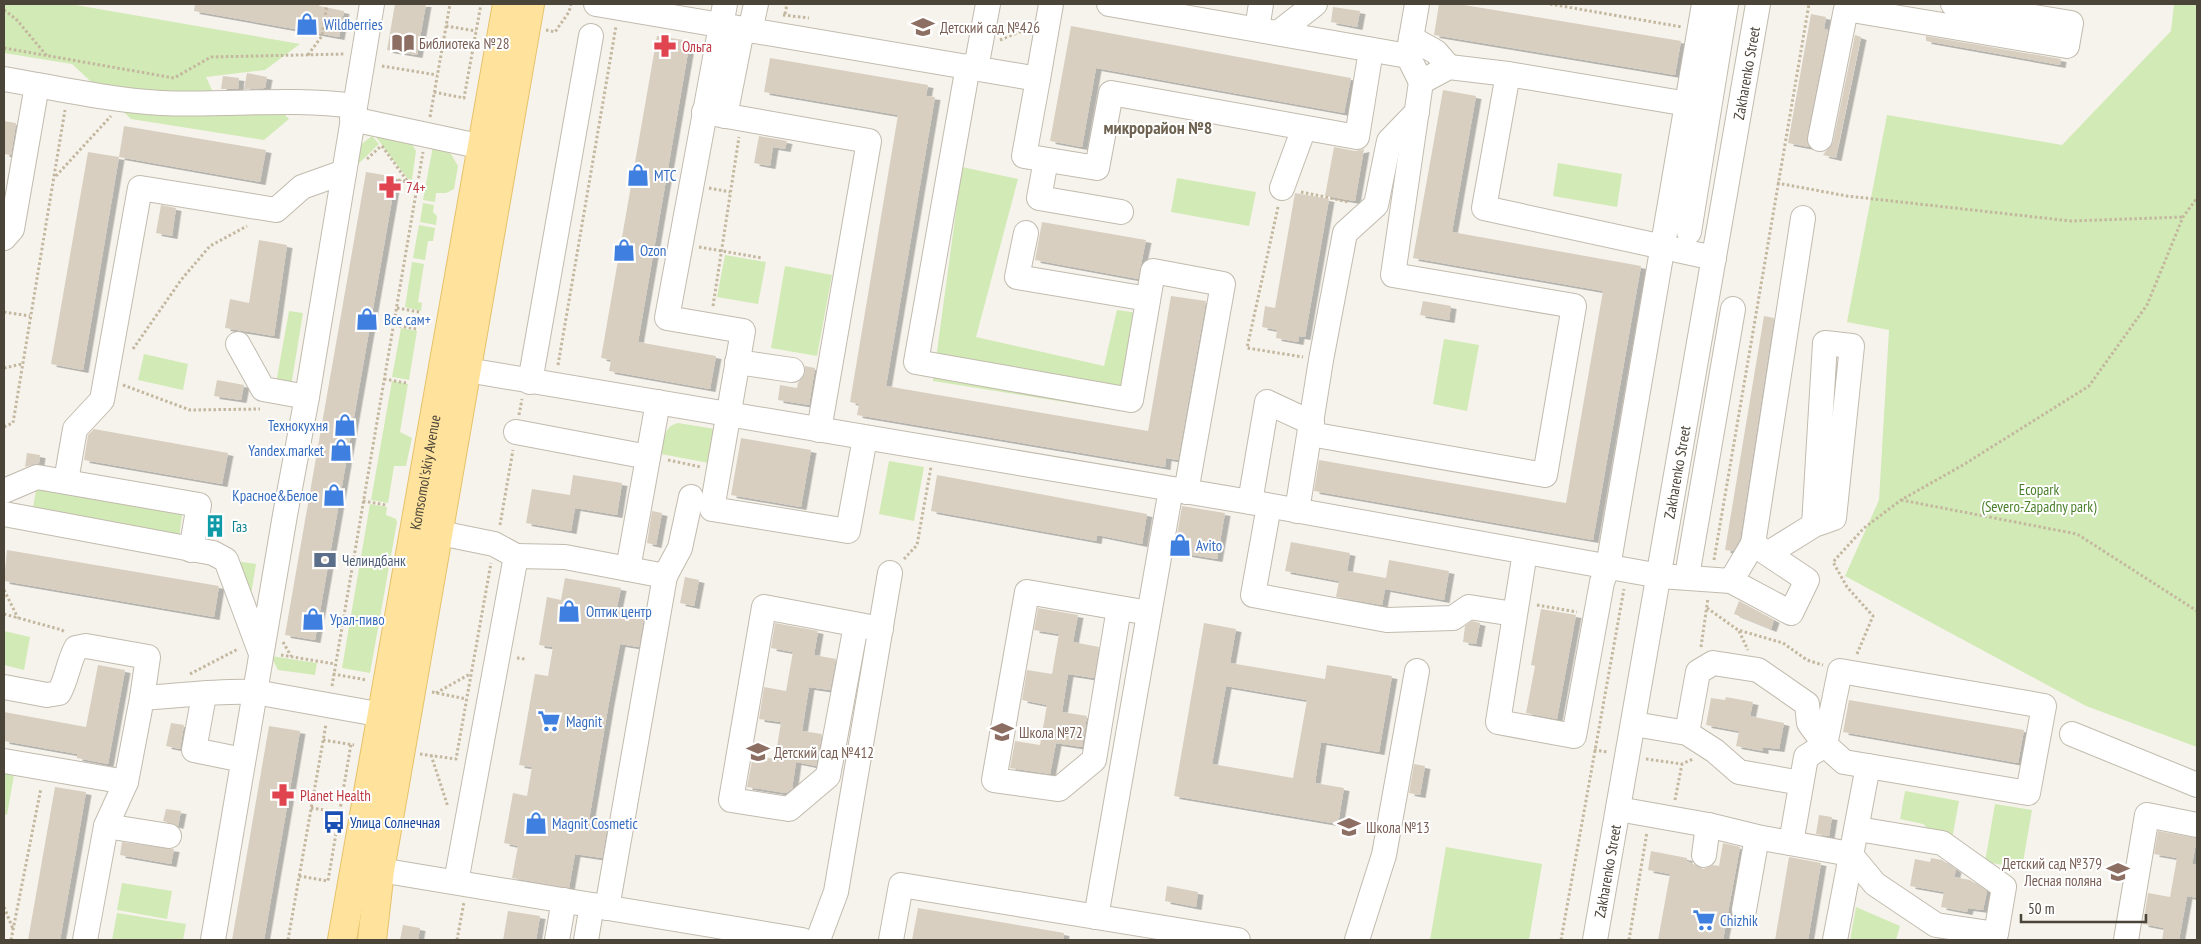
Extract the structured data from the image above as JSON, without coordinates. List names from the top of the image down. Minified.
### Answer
{"streets":{"main road":["Komsomol'skiy Avenue"],"street":["Zakharenko Street"]},"districts":["микрорайон №8"],"parks":["Ecopark (Severo-Zapadny park)"],"places":{"shop":["Wildberries","МТС","Ozon","Все сам+","Технокухня","Yandex.market","Красное&Белое","Avito","Оптик центр","Урал-пиво","Magnit Cosmetic"],"school or university":["Детский сад №426","Школа №72","Детский сад №412","Школа №13","Детский сад №379 Лесная поляна"],"library":["Библиотека №28"],"pharmacy":["Ольга","74+","Planet Health"],"building":["Газ"],"bank":["Челиндбанк"],"supermarket":["Magnit","Chizhik"],"bus stop":["Улица Солнечная"]},"scale_bar":"50 m"}
